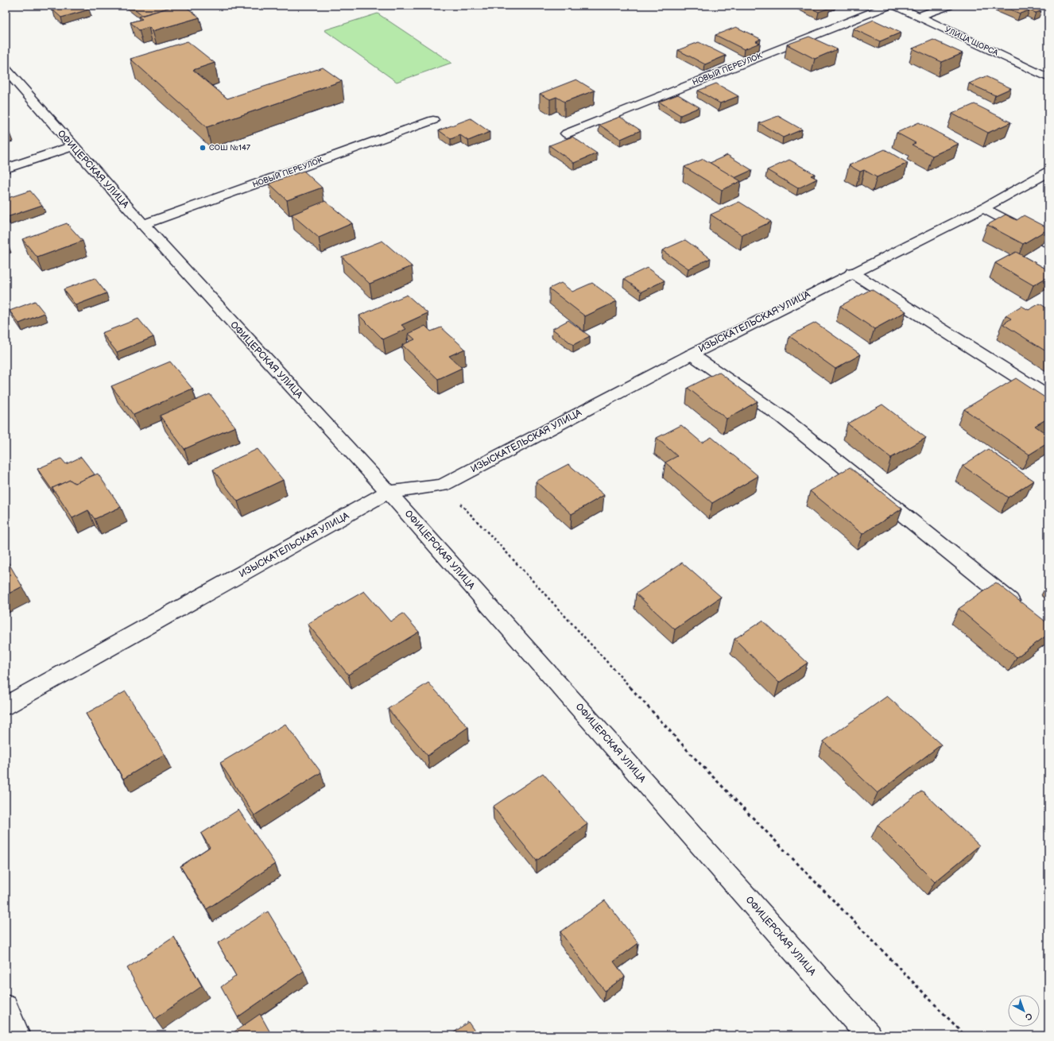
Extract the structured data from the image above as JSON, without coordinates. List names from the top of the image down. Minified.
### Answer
{"streets":{"street":["УЛИЦА ЩОРСА","НОВЫЙ ПЕРЕУЛОК","ОФИЦЕРСКАЯ УЛИЦА","ИЗЫСКАТЕЛЬСКАЯ УЛИЦА"]},"crossings":[["НОВЫЙ ПЕРЕУЛОК","ОФИЦЕРСКАЯ УЛИЦА"],["ОФИЦЕРСКАЯ УЛИЦА","ИЗЫСКАТЕЛЬСКАЯ УЛИЦА"]],"places":["СОШ №147"],"north":"bottom right"}
